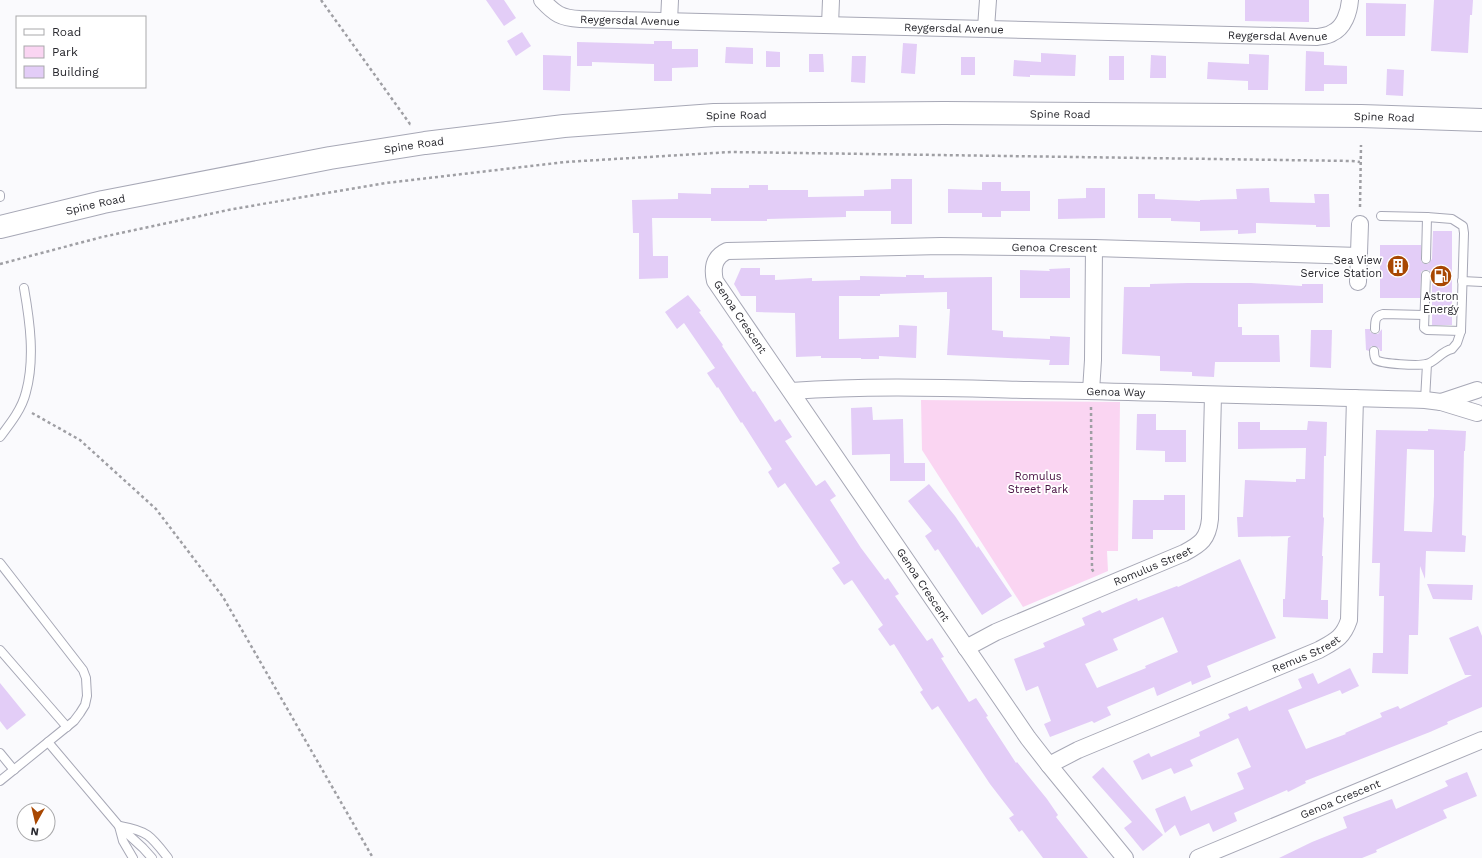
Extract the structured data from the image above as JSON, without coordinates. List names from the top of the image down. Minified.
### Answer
{"streets":{"main road":["Spine Road"],"street":["Reygersdal Avenue","Genoa Crescent","Genoa Way","Romulus Street","Remus Street"]},"crossings":[["Genoa Crescent","Genoa Way"],["Genoa Crescent","Romulus Street"],["Genoa Crescent","Remus Street"],["Genoa Way","Romulus Street"],["Genoa Way","Remus Street"]],"parks":["Romulus Street Park"],"places":{"building":["Sea View Service Station"],"fuel station":["Astron Energy"]},"legend":["Road","Park","Building"],"north":"bottom"}
